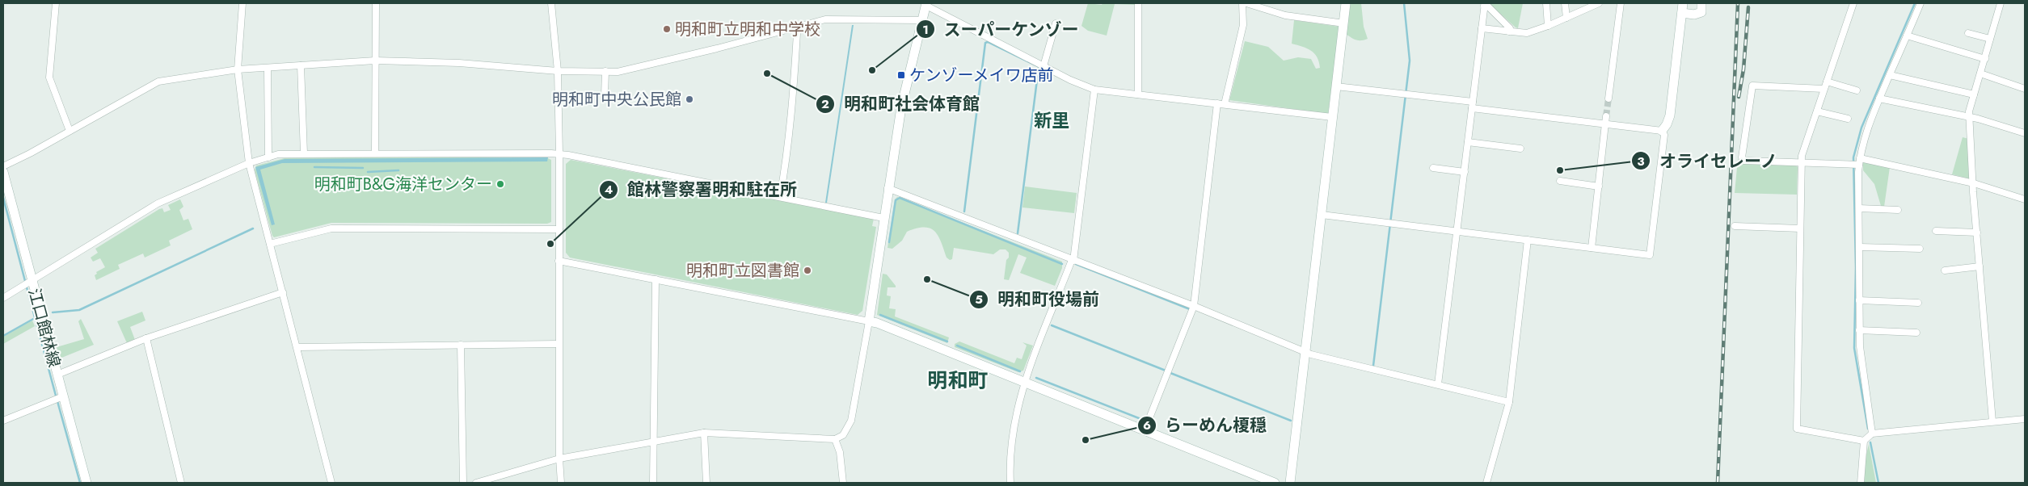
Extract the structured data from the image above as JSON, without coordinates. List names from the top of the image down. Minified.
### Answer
{"streets":{"street":["江口館林線"]},"districts":["新里","明和町"],"places":{"other":["明和町立明和中学校","スーパーケンゾー","明和町社会体育館","明和町中央公民館","オライセレーノ","明和町B&G海洋センター","館林警察署明和駐在所","明和町立図書館","明和町役場前","らーめん榎穏"],"transit":["ケンゾーメイワ店前"]}}
